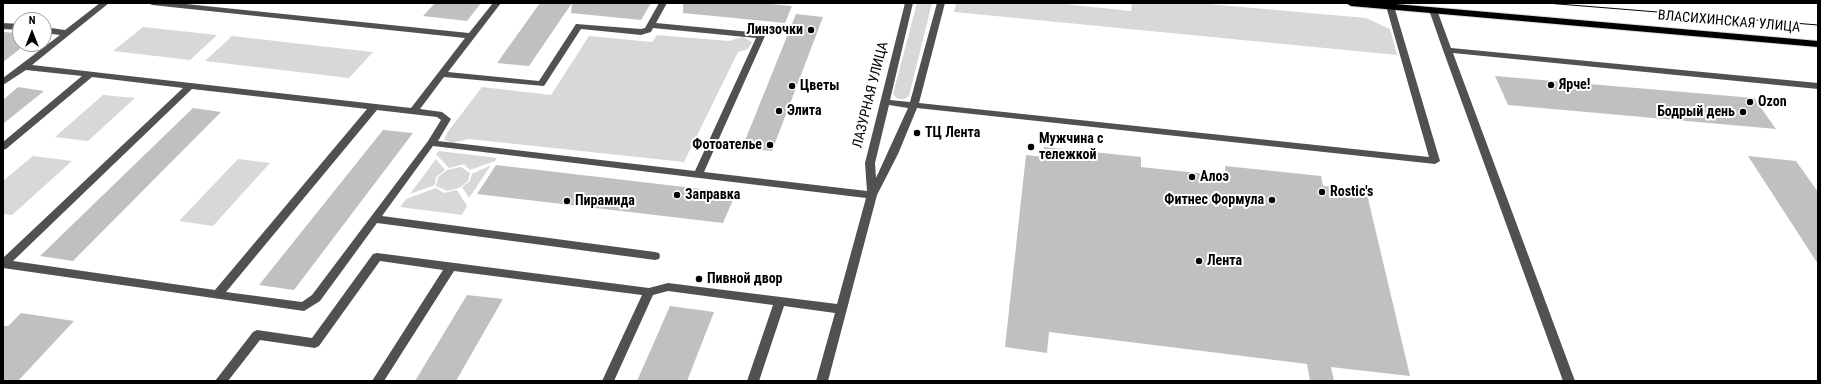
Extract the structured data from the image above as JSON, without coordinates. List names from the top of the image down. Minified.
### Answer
{"streets":{"highway":["ВЛАСИХИНСКАЯ УЛИЦА"],"street":["ЛАЗУРНАЯ УЛИЦА"]},"places":["Линзочки","Ярче!","Цветы","Ozon","Элита","Бодрый день","ТЦ Лента","Фотоателье","Мужчина с тележкой","Алоэ","Rostic's","Заправка","Фитнес Формула","Пирамида","Лента","Пивной двор"],"north":"top"}
